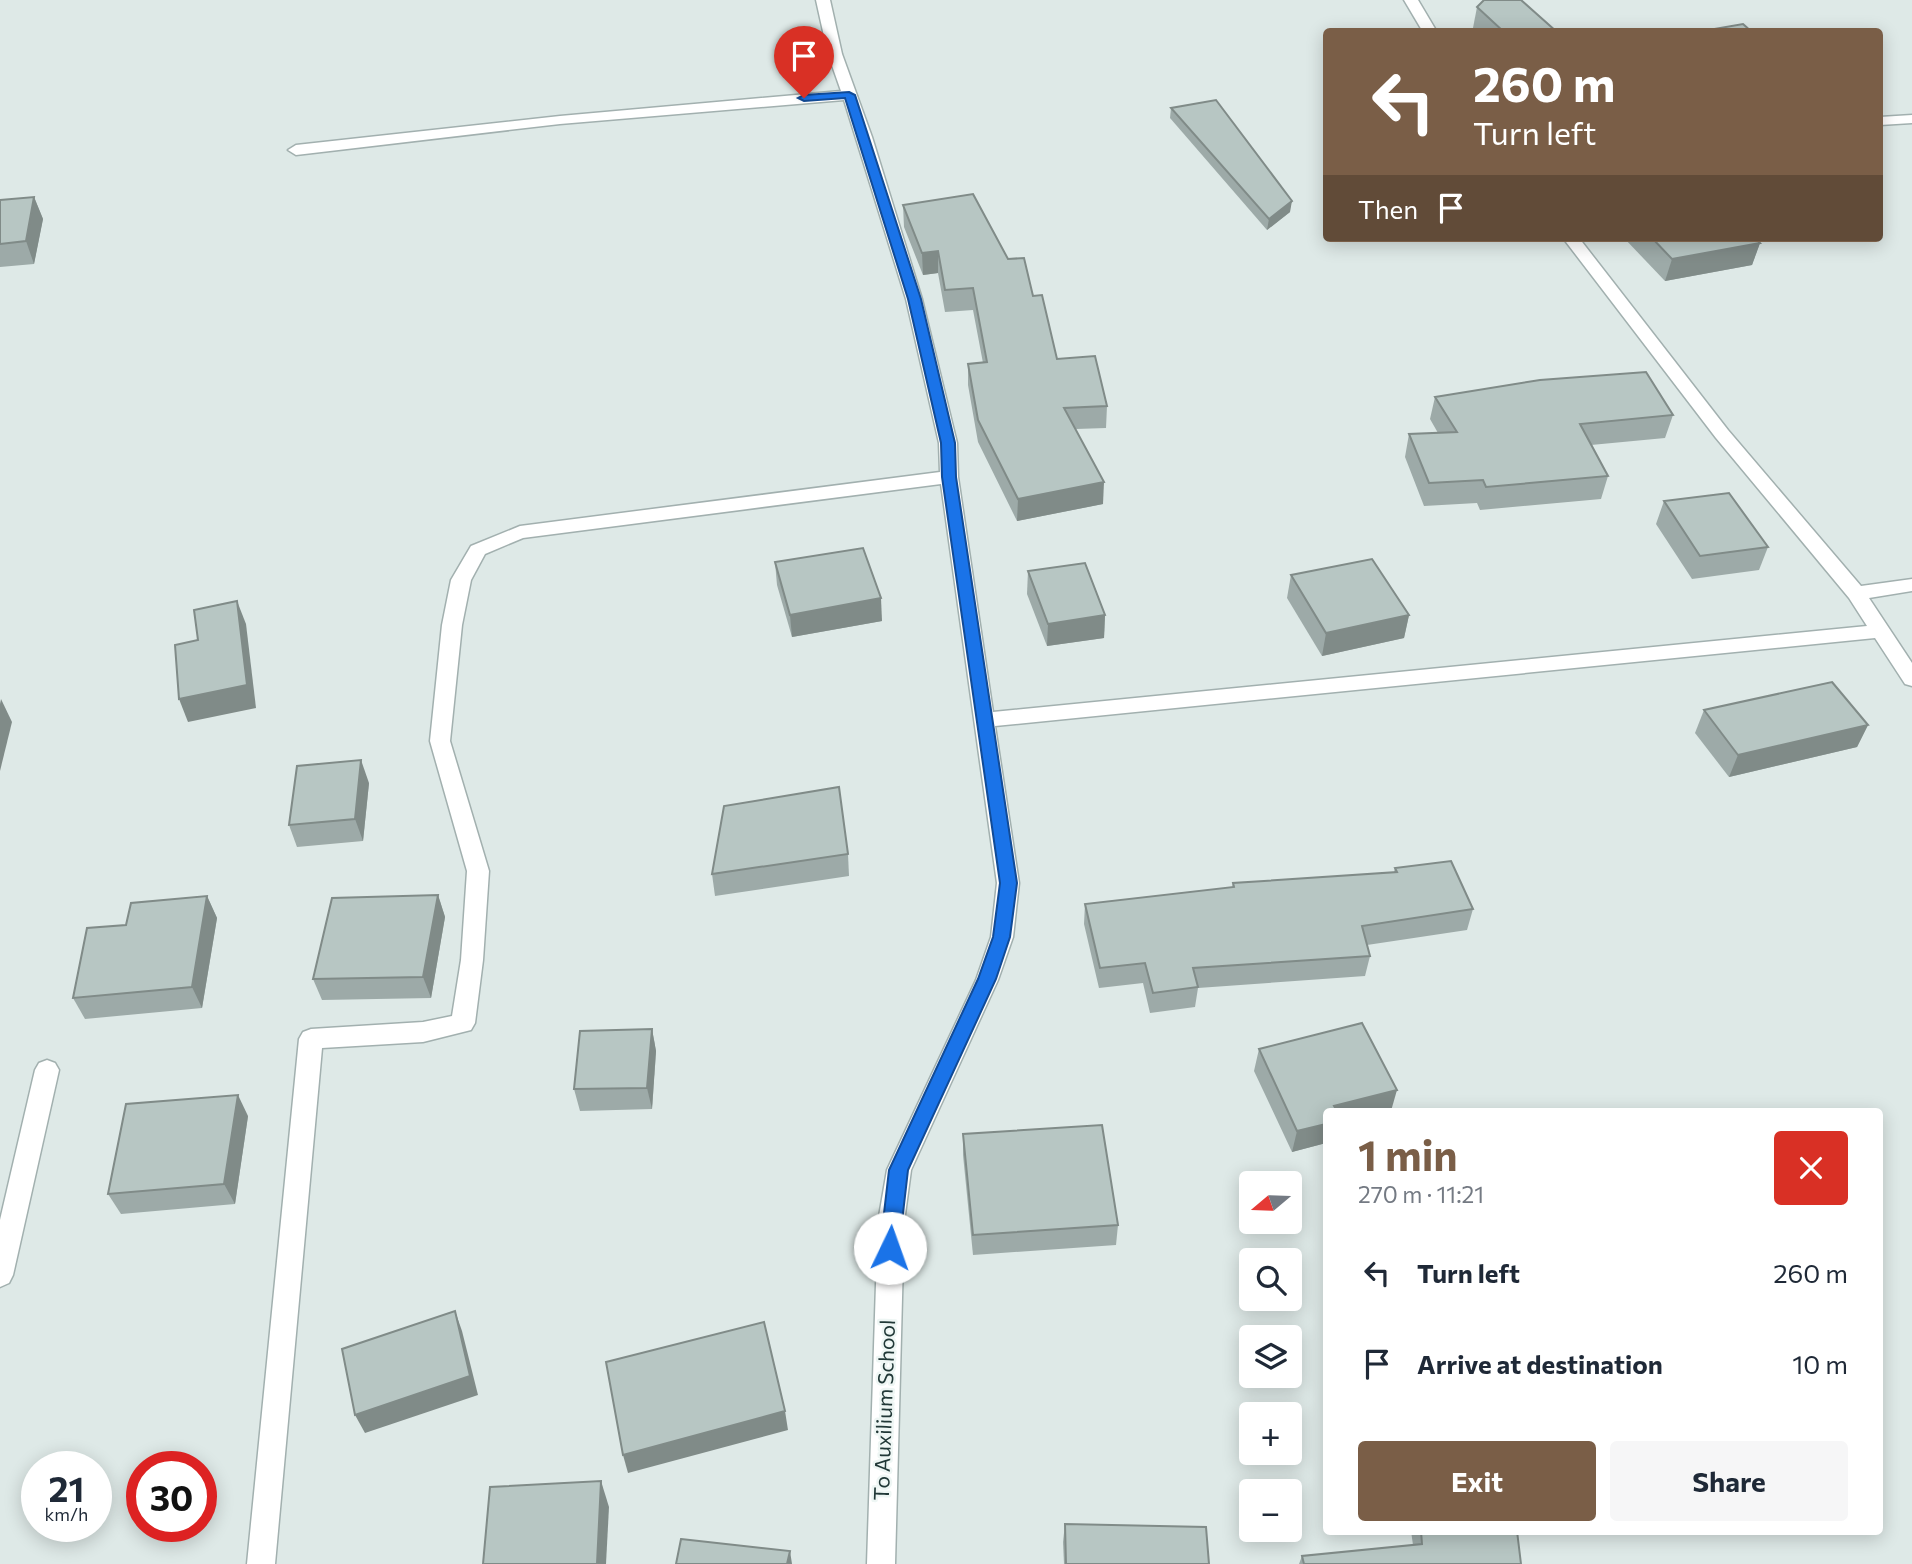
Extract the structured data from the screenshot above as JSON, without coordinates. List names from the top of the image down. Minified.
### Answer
{"streets":{"street":["To Auxilium School"]},"north":"left","page":{"turn":["260 m","Turn left"],"then":"Then","heading":["1 min","270 m · 11:21"],"map_buttons":["+","−"],"list":[{"name":"Turn left","value":"260 m"},{"name":"Arrive at destination","value":"10 m"}],"buttons":["Exit","Share"],"speed":"21 km/h","limit":"30"}}
